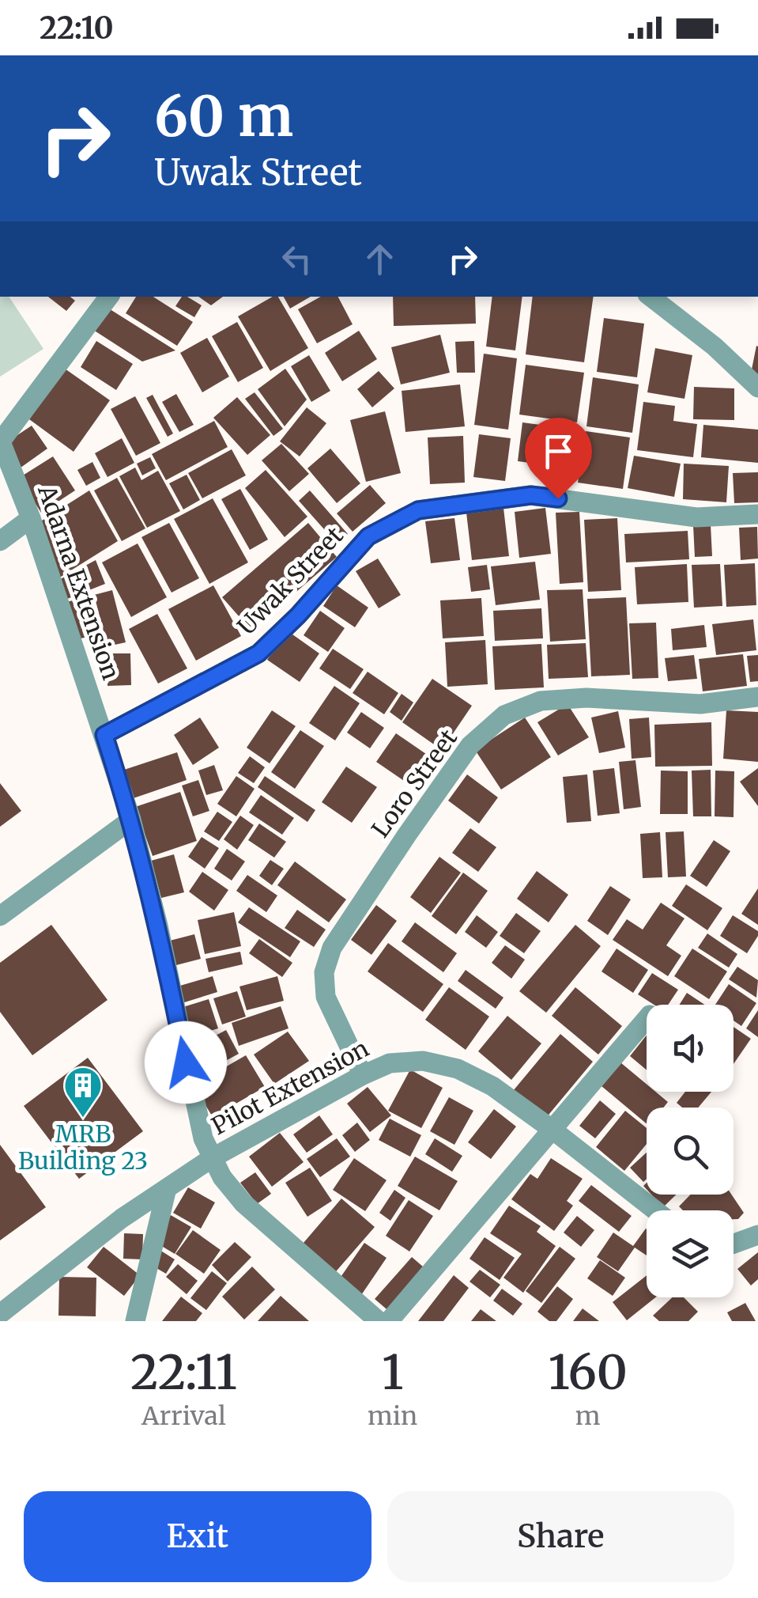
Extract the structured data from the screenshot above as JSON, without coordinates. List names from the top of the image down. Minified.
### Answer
{"streets":{"street":["Uwak Street","Adarna Extension","Loro Street","Pilot Extension"]},"crossings":[["Uwak Street","Adarna Extension"],["Adarna Extension","Pilot Extension"],["Loro Street","Pilot Extension"]],"places":{"building":["MRB Building 23"]},"page":{"status":"22:10","turn":["60 m","Uwak Street"],"eta":["22:11","Arrival","1","min","160","m"],"buttons":["Exit","Share"]}}
